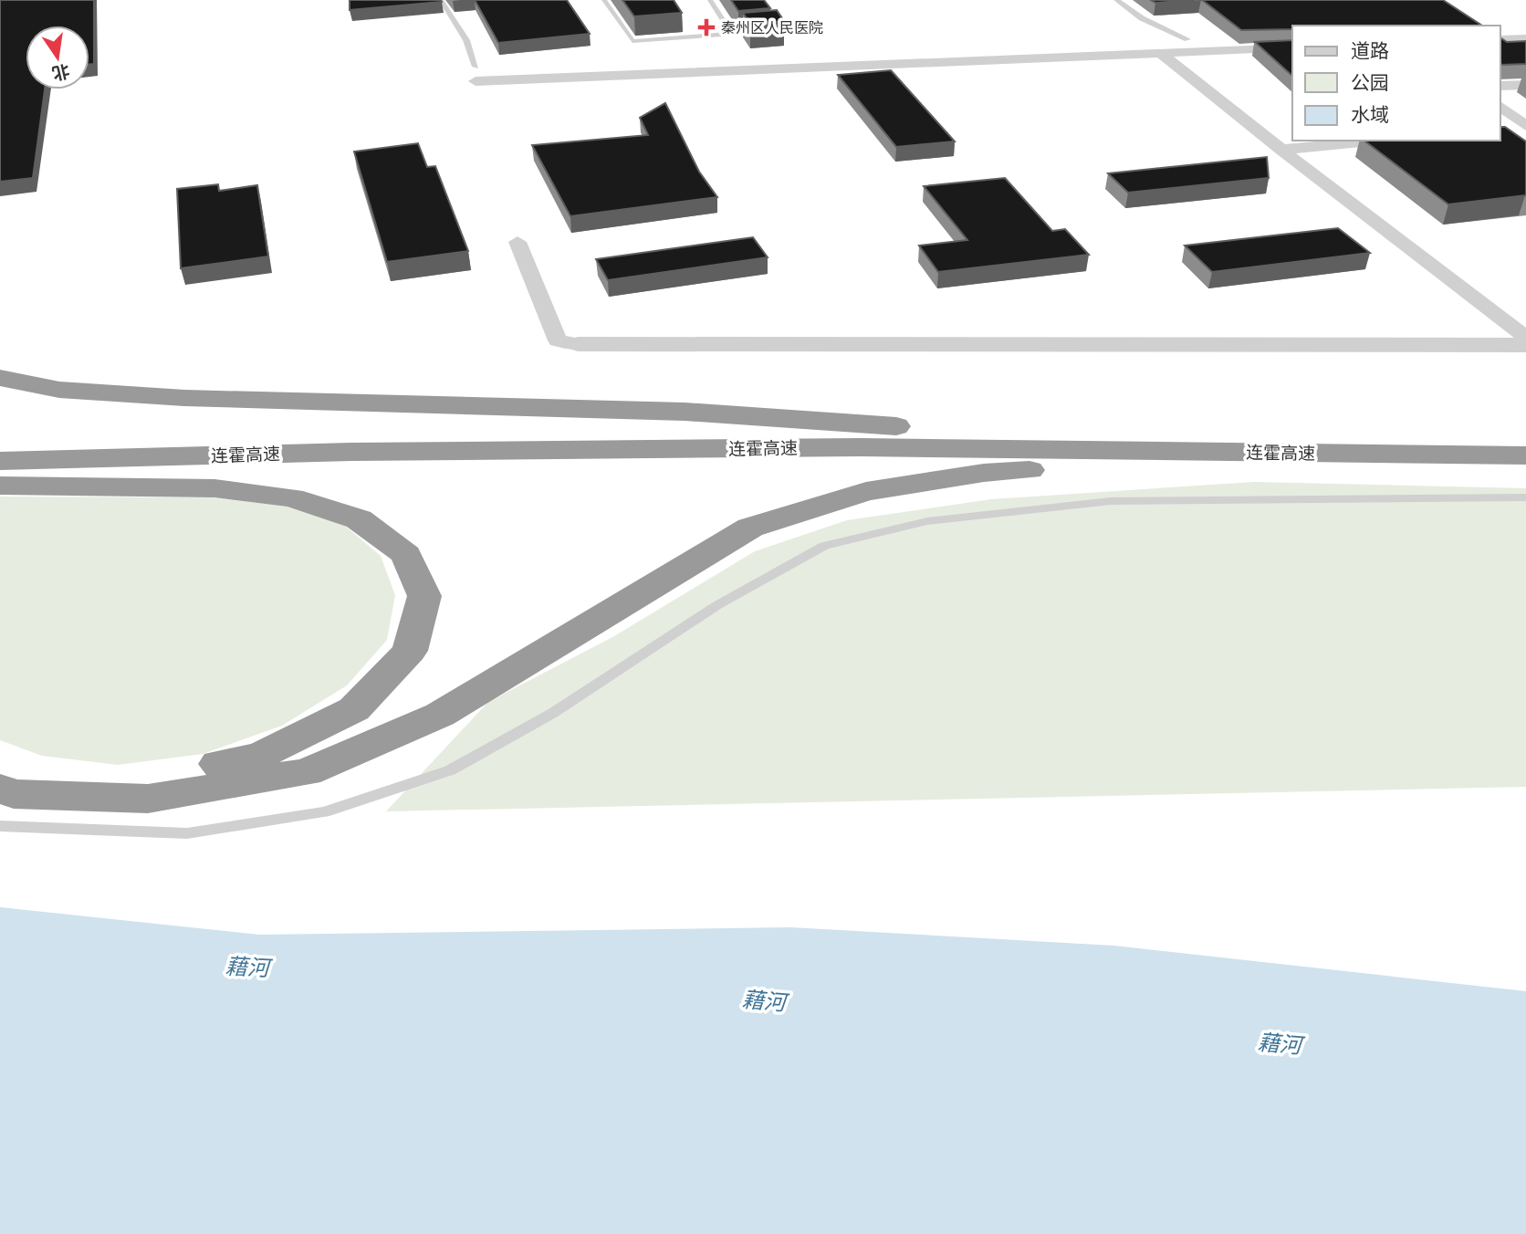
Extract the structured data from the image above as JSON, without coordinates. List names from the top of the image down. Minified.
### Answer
{"streets":{"highway":["连霍高速"]},"water":["藉河"],"places":{"health":["秦州区人民医院"]},"legend":["道路","公园","水域"],"north":"bottom"}
